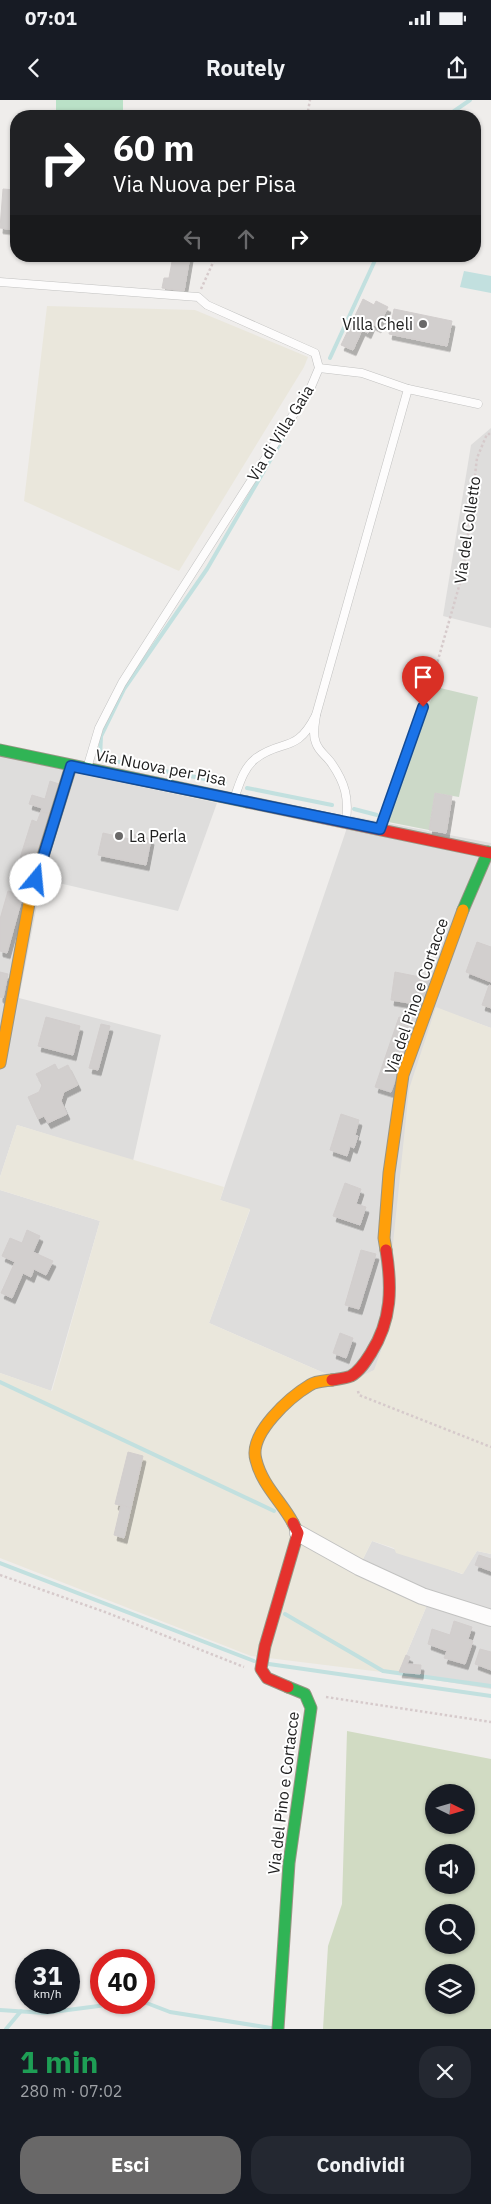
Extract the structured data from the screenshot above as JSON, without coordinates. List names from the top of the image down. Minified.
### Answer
{"streets":{"street":["Via Nuova per Pisa","Via del Pino e Cortacce"],"lane":["Via di Villa Gaia"],"path":["Via del Colletto"]},"crossings":[["Via di Villa Gaia","Via Nuova per Pisa"],["Via Nuova per Pisa","Via del Pino e Cortacce"]],"places":["Villa Cheli","La Perla"],"north":"right","page":{"status":"07:01","header":"Routely","turn":["60 m","Via Nuova per Pisa"],"speed":"31 km/h","limit":"40","heading":["1 min","280 m · 07:02"],"buttons":["Esci","Condividi"]}}
